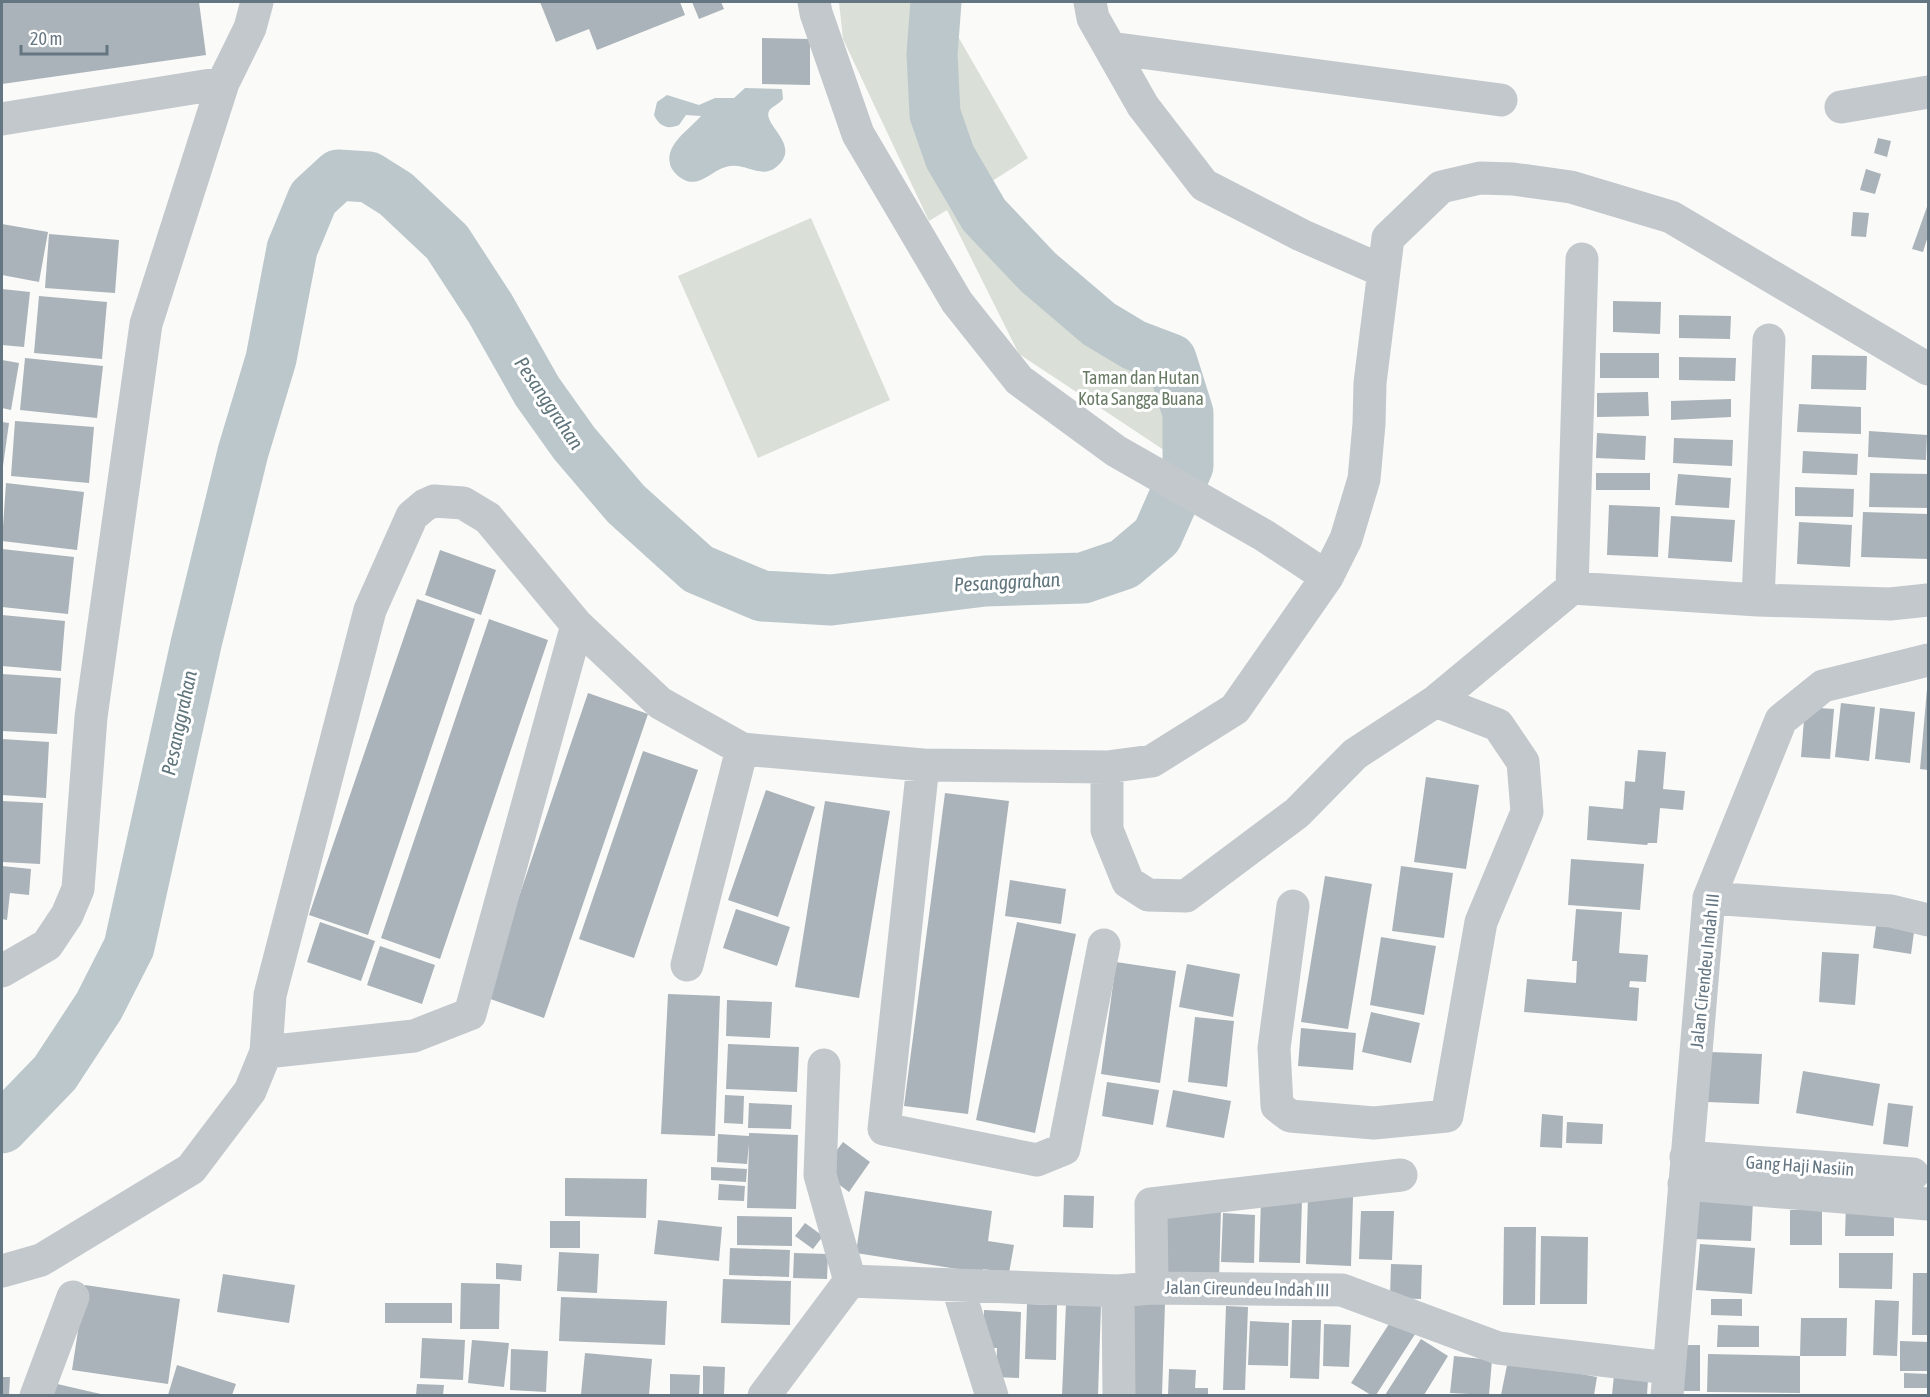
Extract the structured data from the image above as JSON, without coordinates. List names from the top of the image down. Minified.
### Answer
{"streets":{"street":["Jalan Cirendeu Indah III","Gang Haji Nasiin","Jalan Cireundeu Indah III"]},"crossings":[["Jalan Cirendeu Indah III","Gang Haji Nasiin"],["Jalan Cirendeu Indah III","Jalan Cireundeu Indah III"]],"water":["Pesanggrahan"],"parks":["Taman dan Hutan Kota Sangga Buana"],"scale_bar":"20 m"}
